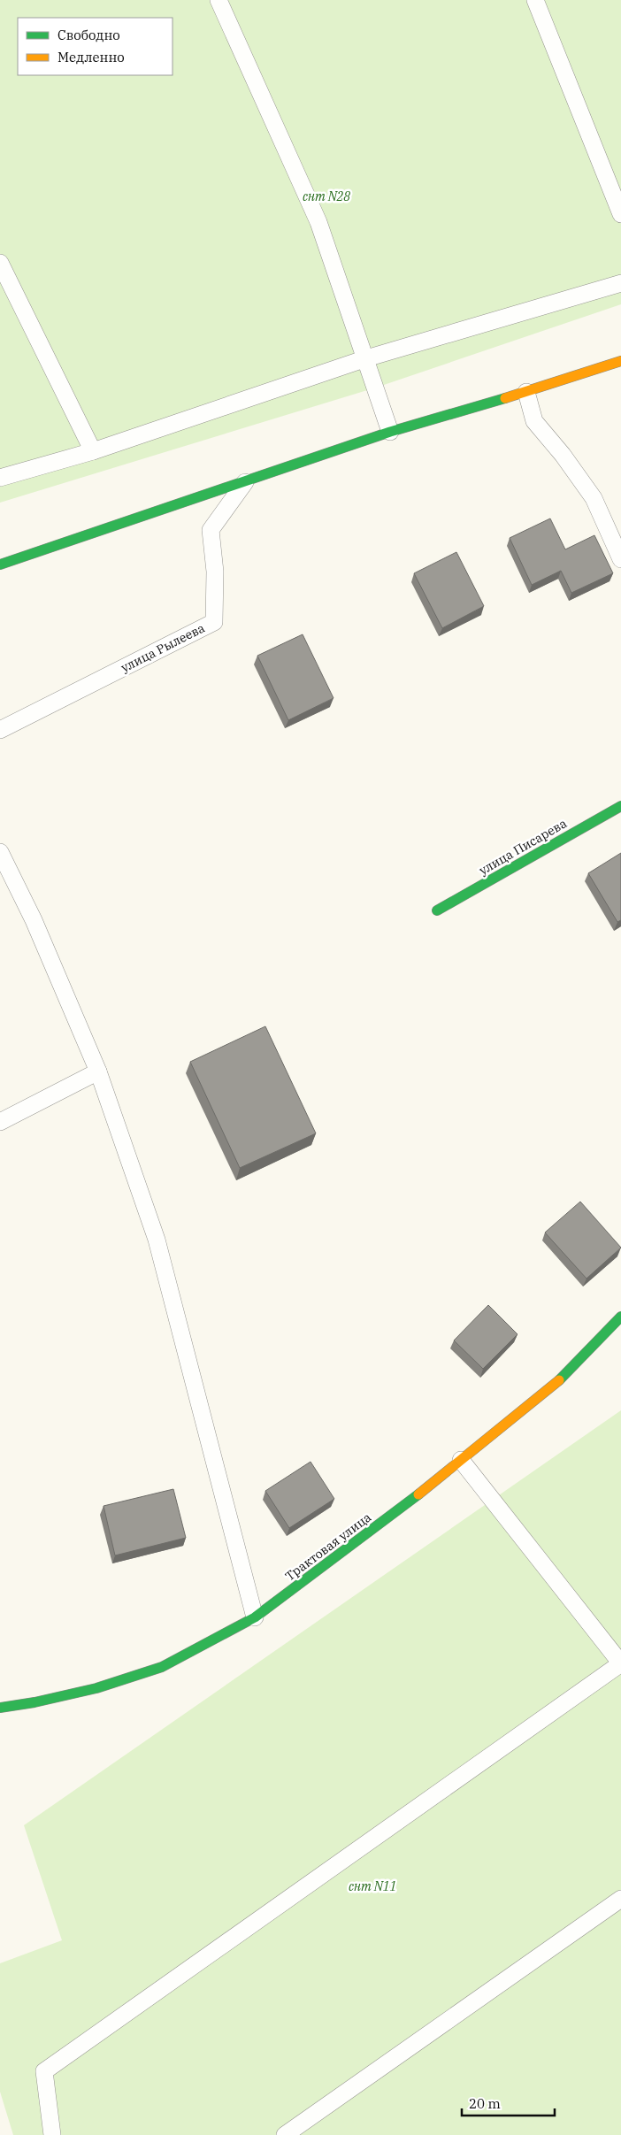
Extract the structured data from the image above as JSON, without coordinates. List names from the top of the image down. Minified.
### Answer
{"streets":{"street":["улица Писарева","Трактовая улица"],"lane":["улица Рылеева"]},"parks":["снт N28","снт N11"],"legend":["Свободно","Медленно"],"scale_bar":"20 m"}
